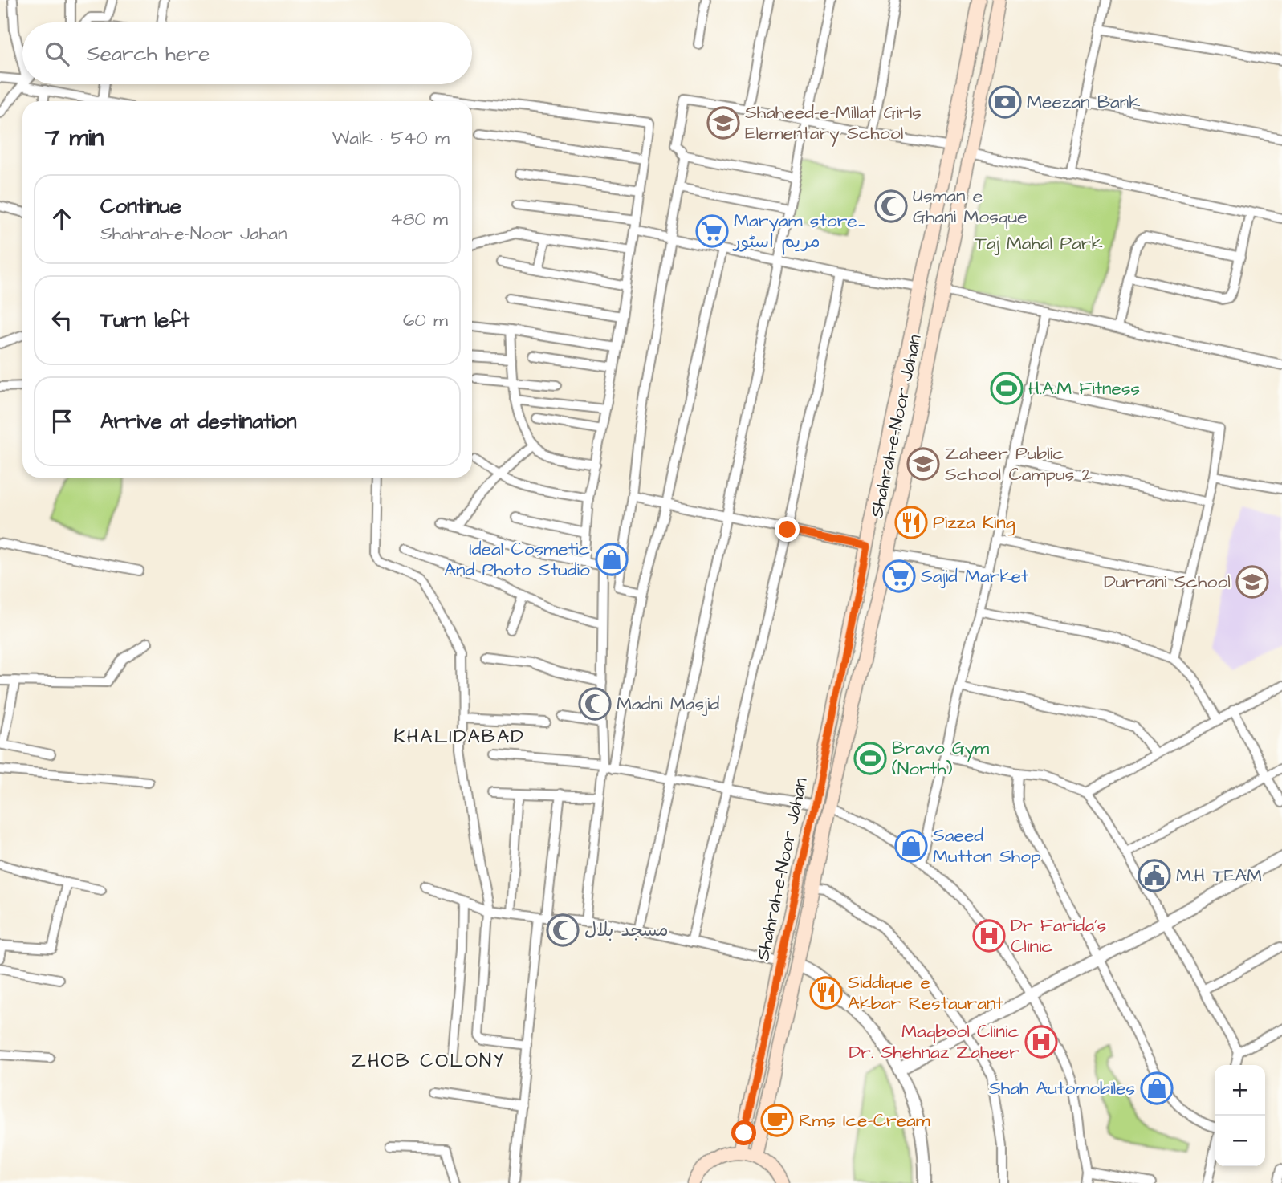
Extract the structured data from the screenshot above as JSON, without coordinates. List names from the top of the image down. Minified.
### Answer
{"streets":{"main road":["Shahrah-e-Noor Jahan"]},"districts":["KHALIDABAD","ZHOB COLONY"],"parks":["Taj Mahal Park"],"places":{"bank":["Meezan Bank"],"school or university":["Shaheed-e-Millat Girls Elementary School","Zaheer Public School Campus 2","Durrani School"],"mosque":["Usman e Ghani Mosque","Madni Masjid","مسجد بلال"],"supermarket":["Maryam store۔ مریم اسٹور","Sajid Market"],"sports":["H.A.M Fitness","Bravo Gym (North)"],"restaurant":["Pizza King","Siddique e Akbar Restaurant"],"shop":["Ideal Cosmetic And Photo Studio","Saeed Mutton Shop","Shah Automobiles"],"public building":["M.H TEAM"],"hospital":["Dr Farida's Clinic","Maqbool Clinic Dr. Shehnaz Zaheer"],"cafe":["Rms Ice-Cream"]},"page":{"search":"Search here","heading":["7 min","Walk · 540 m"],"list":[["Continue","Shahrah-e-Noor Jahan","480 m"],["Turn left","60 m"],"Arrive at destination"],"map_buttons":["+","−"]}}
